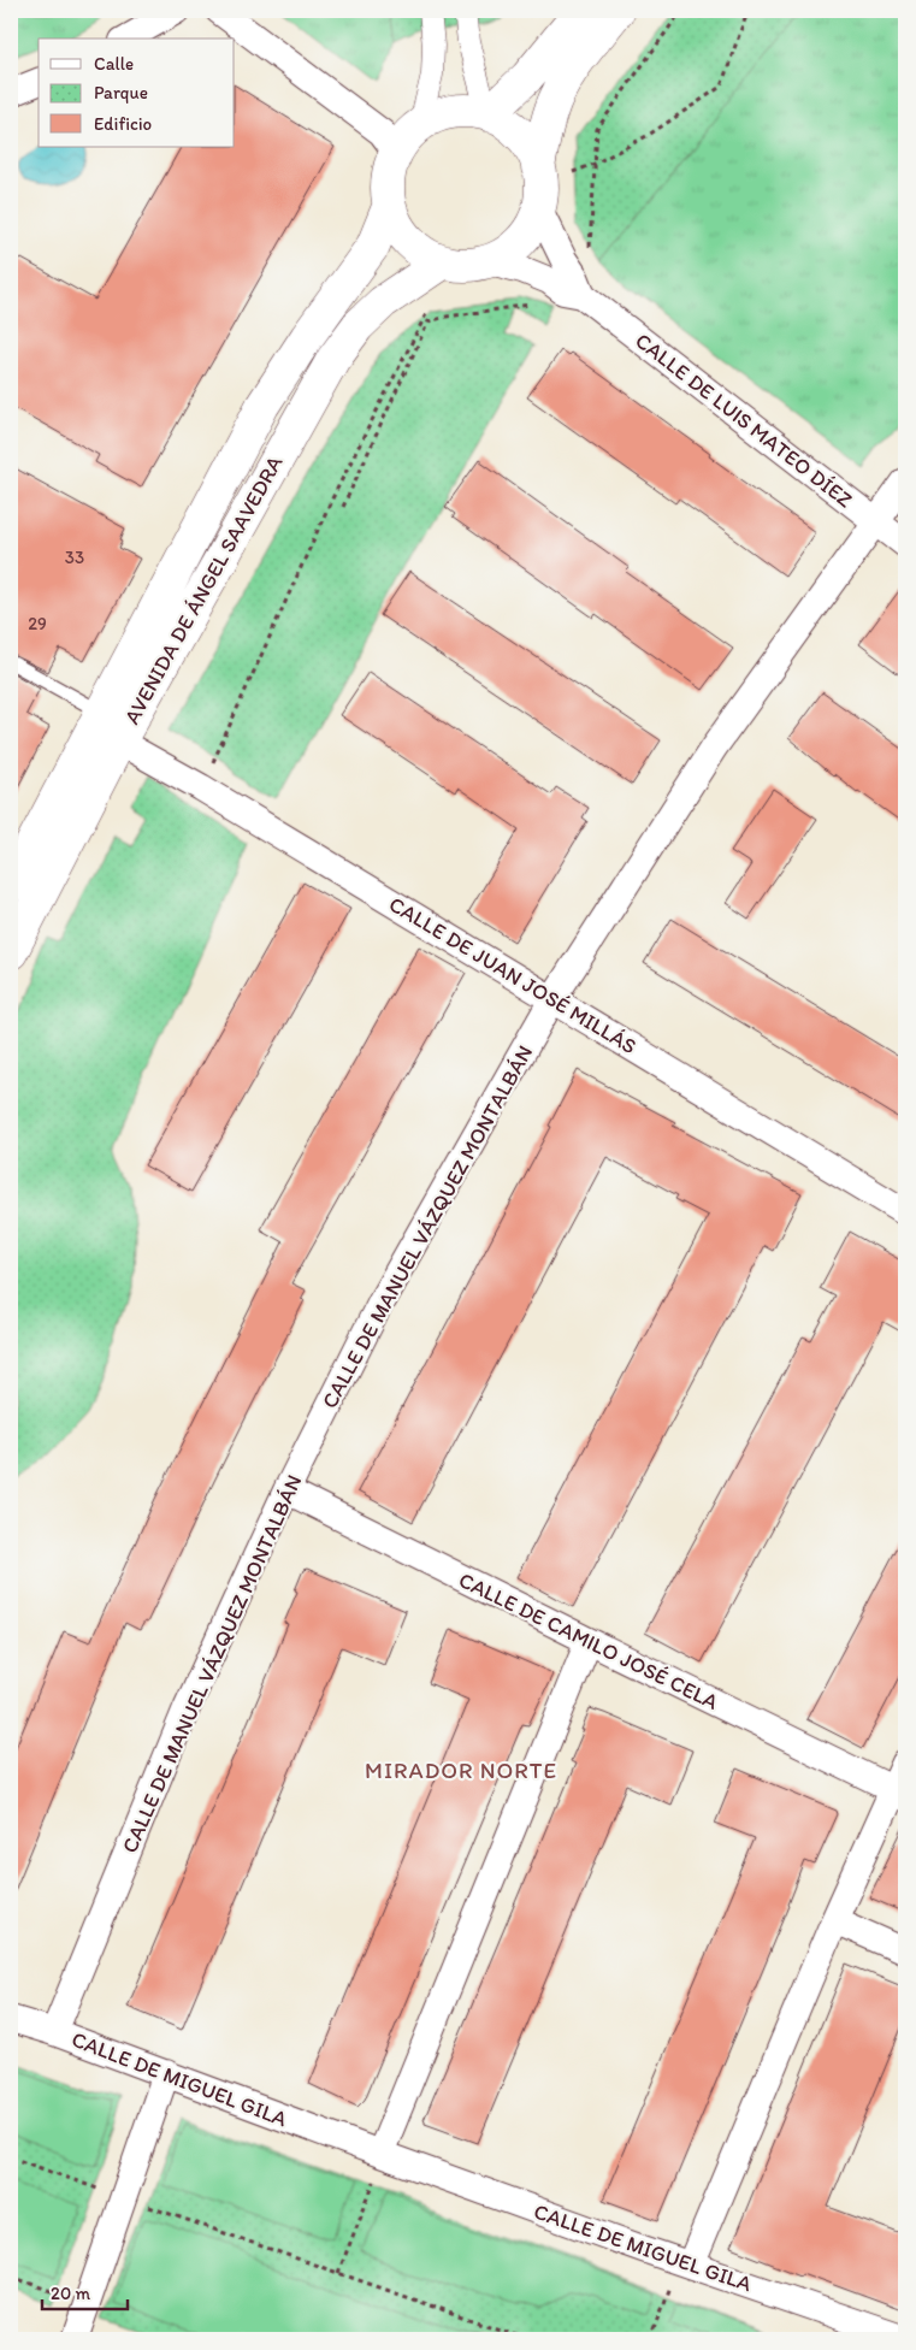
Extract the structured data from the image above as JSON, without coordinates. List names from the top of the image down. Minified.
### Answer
{"streets":{"street":["CALLE DE LUIS MATEO DÍEZ","AVENIDA DE ÁNGEL SAAVEDRA","CALLE DE JUAN JOSÉ MILLÁS","CALLE DE MANUEL VÁZQUEZ MONTALBÁN","CALLE DE CAMILO JOSÉ CELA","CALLE DE MIGUEL GILA"]},"crossings":[["CALLE DE LUIS MATEO DÍEZ","AVENIDA DE ÁNGEL SAAVEDRA"],["CALLE DE LUIS MATEO DÍEZ","CALLE DE MANUEL VÁZQUEZ MONTALBÁN"],["AVENIDA DE ÁNGEL SAAVEDRA","CALLE DE JUAN JOSÉ MILLÁS"],["CALLE DE JUAN JOSÉ MILLÁS","CALLE DE MANUEL VÁZQUEZ MONTALBÁN"],["CALLE DE MANUEL VÁZQUEZ MONTALBÁN","CALLE DE CAMILO JOSÉ CELA"],["CALLE DE MANUEL VÁZQUEZ MONTALBÁN","CALLE DE MIGUEL GILA"]],"districts":["MIRADOR NORTE"],"house_numbers":["33","29"],"legend":["Calle","Parque","Edificio"],"scale_bar":"20 m"}
